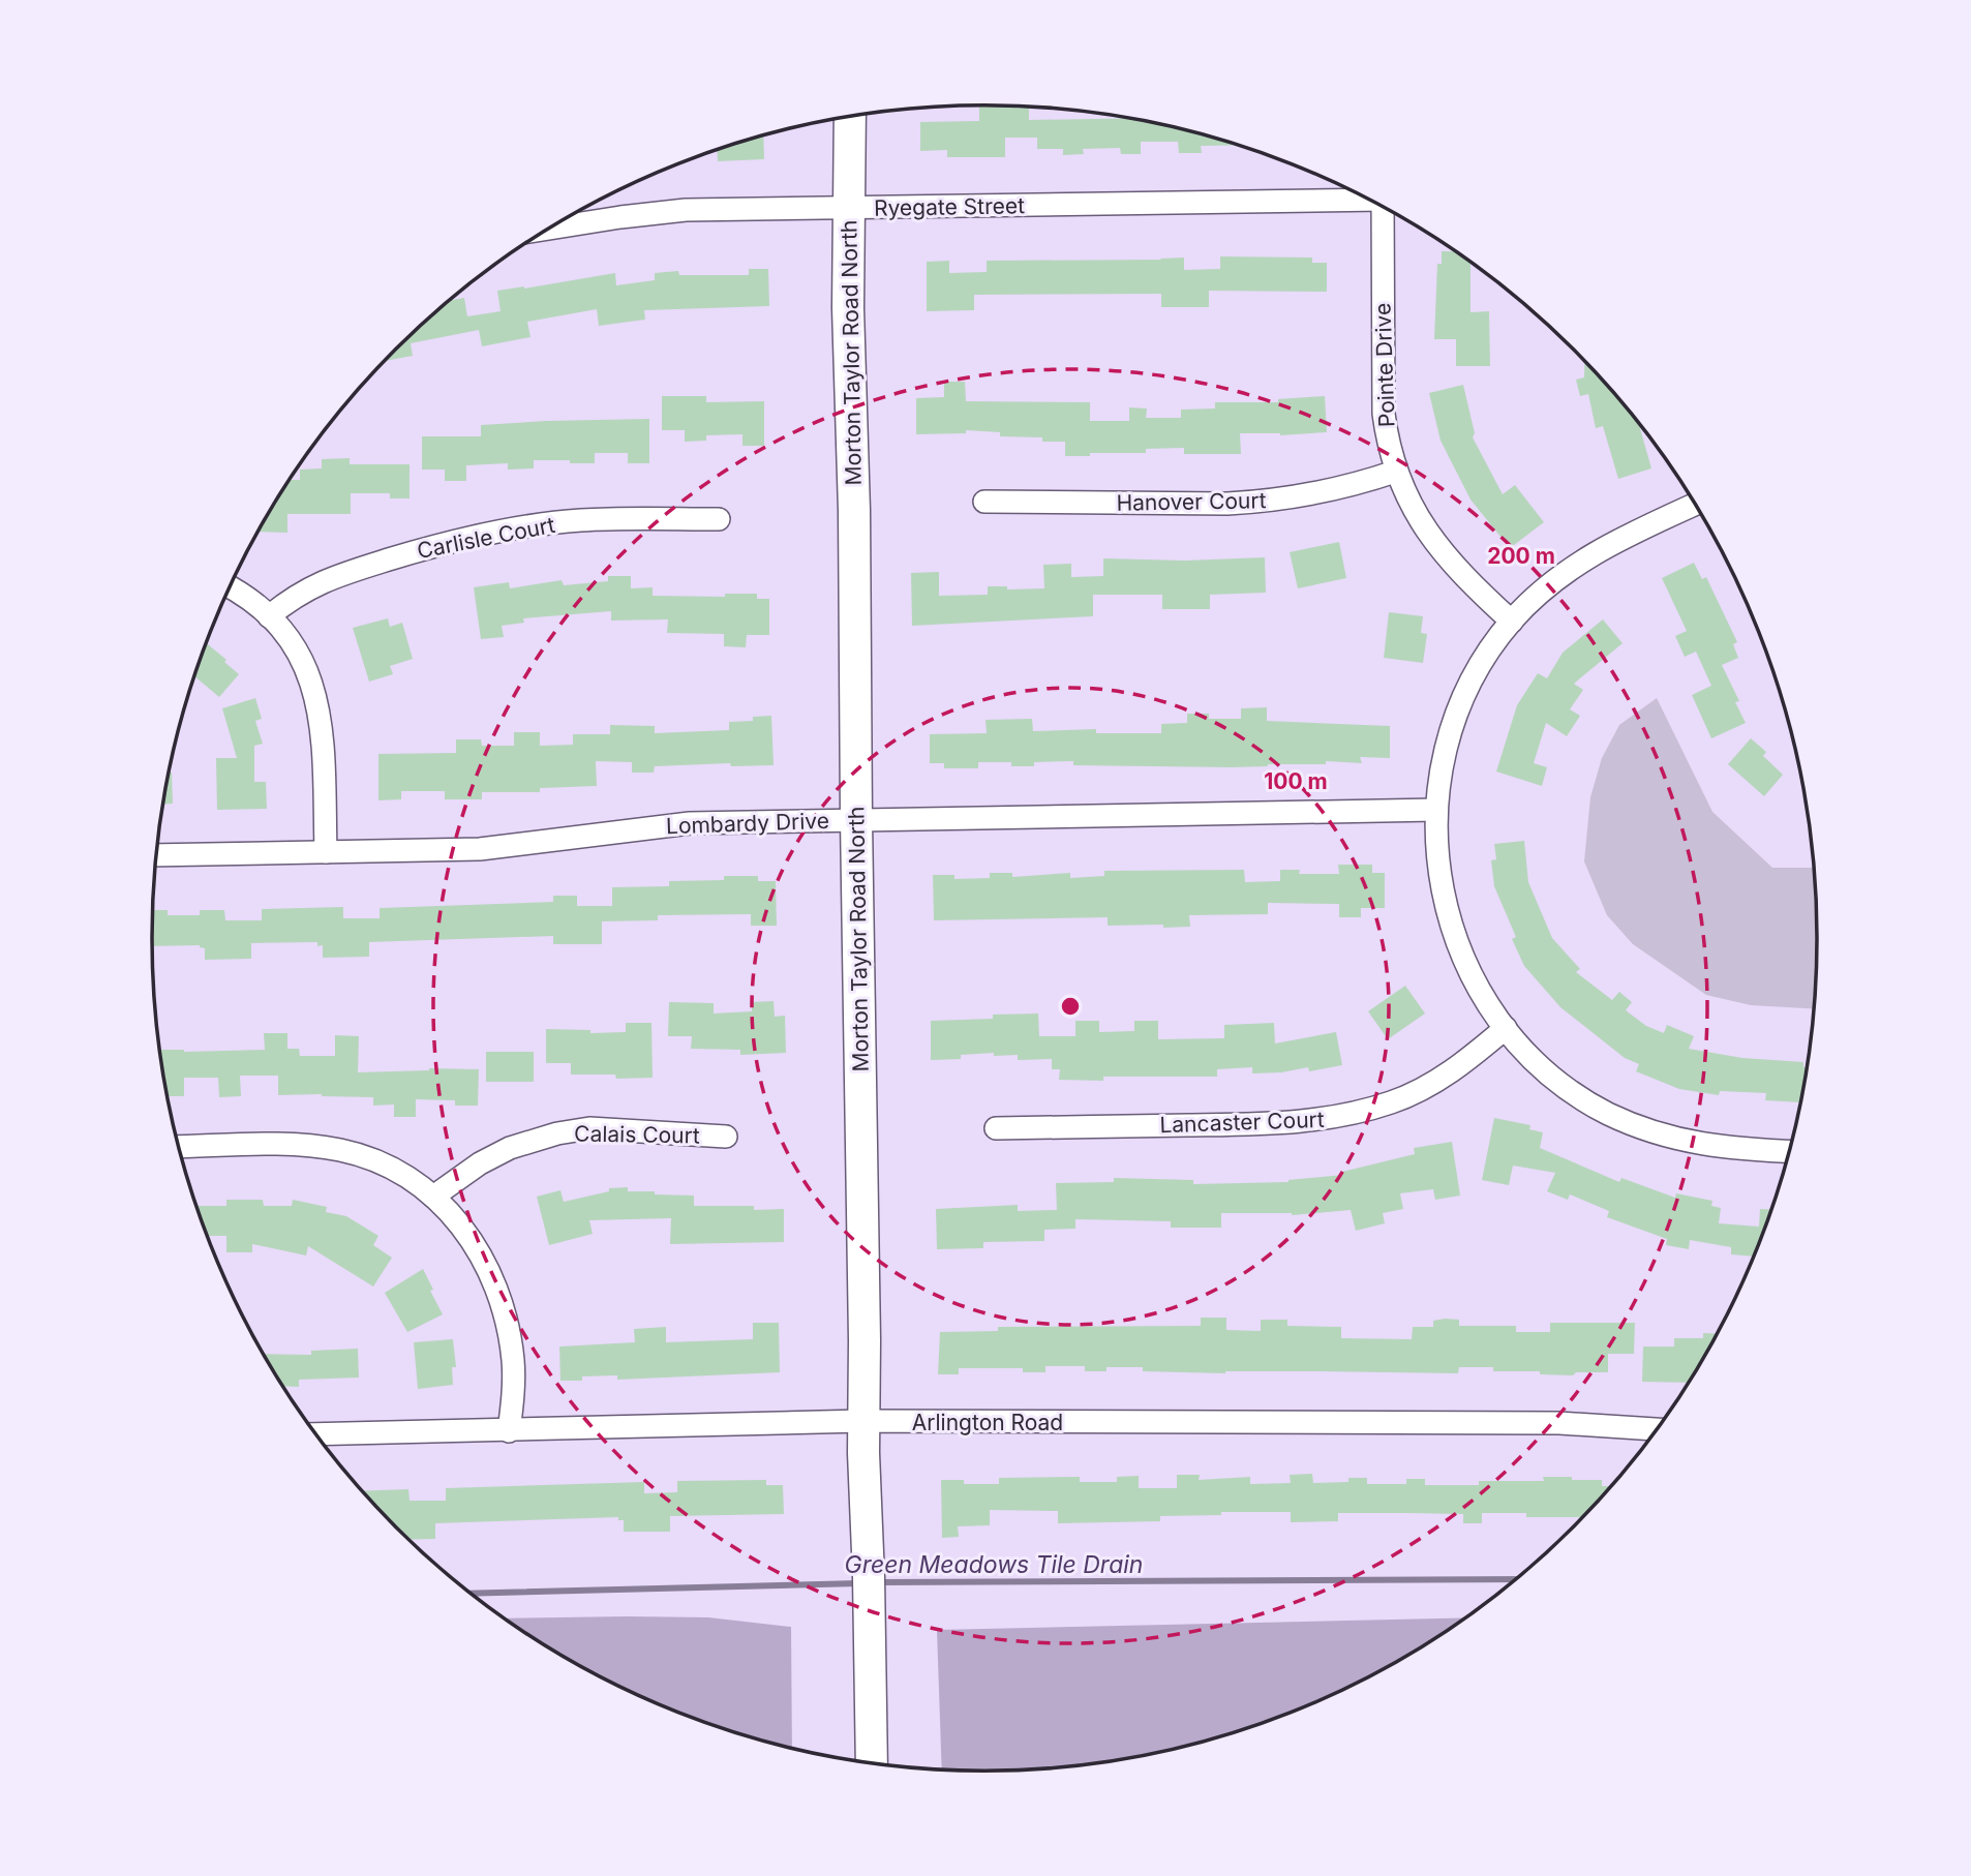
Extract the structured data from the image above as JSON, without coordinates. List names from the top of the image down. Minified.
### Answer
{"streets":{"street":["Ryegate Street","Morton Taylor Road North","Pointe Drive","Hanover Court","Carlisle Court","Lombardy Drive","Lancaster Court","Calais Court","Arlington Road"]},"crossings":[["Ryegate Street","Morton Taylor Road North"],["Morton Taylor Road North","Lombardy Drive"],["Morton Taylor Road North","Arlington Road"],["Pointe Drive","Hanover Court"]],"water":["Green Meadows Tile Drain"],"rings":["200 m","100 m"]}
